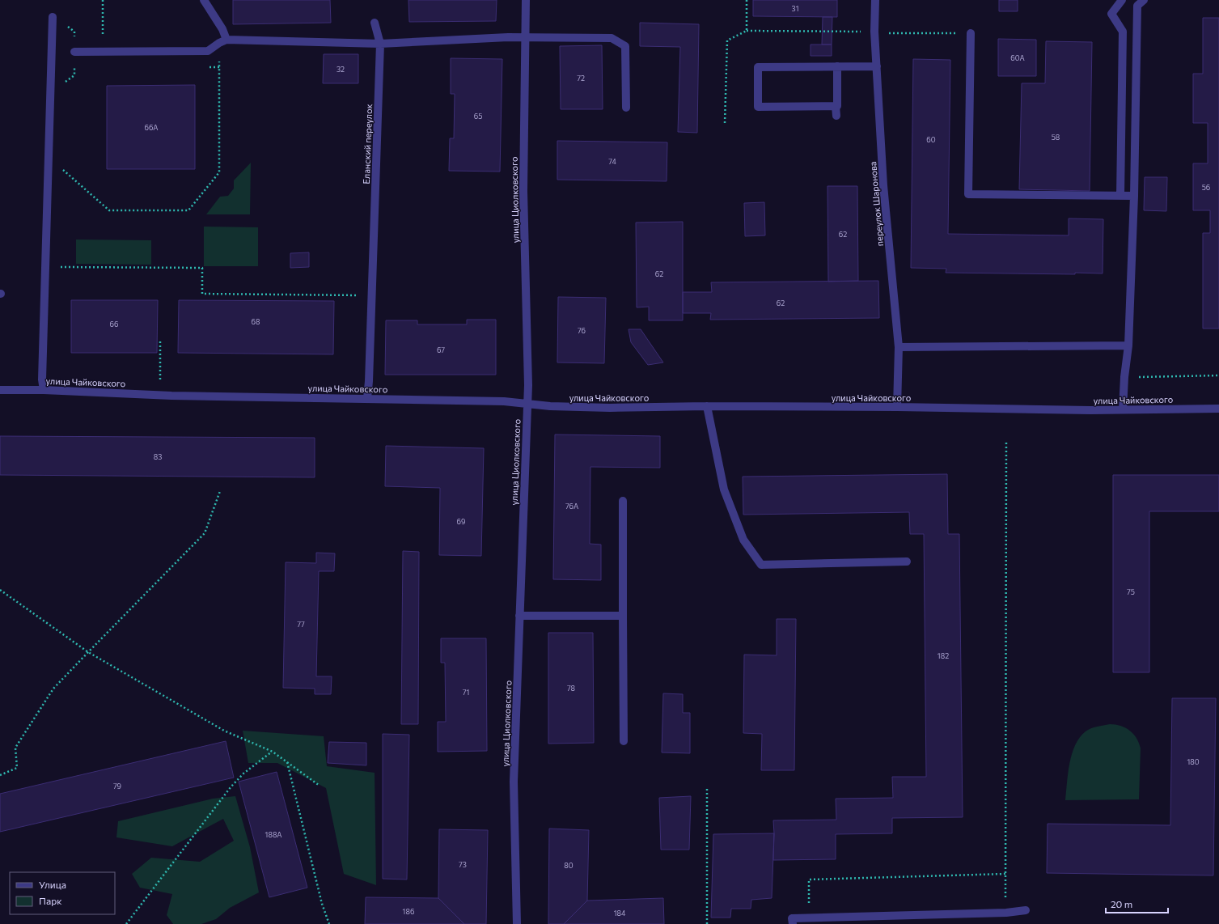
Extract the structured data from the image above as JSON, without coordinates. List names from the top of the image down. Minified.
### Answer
{"streets":{"street":["Еланский переулок","улица Циолковского","переулок Шаронова","улица Чайковского"]},"crossings":[["Еланский переулок","улица Чайковского"],["улица Циолковского","улица Чайковского"],["переулок Шаронова","улица Чайковского"]],"house_numbers":["31","60А","32","72","65","66А","58","60","74","56","62","62","62","68","66","76","67","83","76А","69","75","77","182","78","71","180","79","188А","73","80","186","184"],"legend":["Улица","Парк"],"scale_bar":"20 m"}
